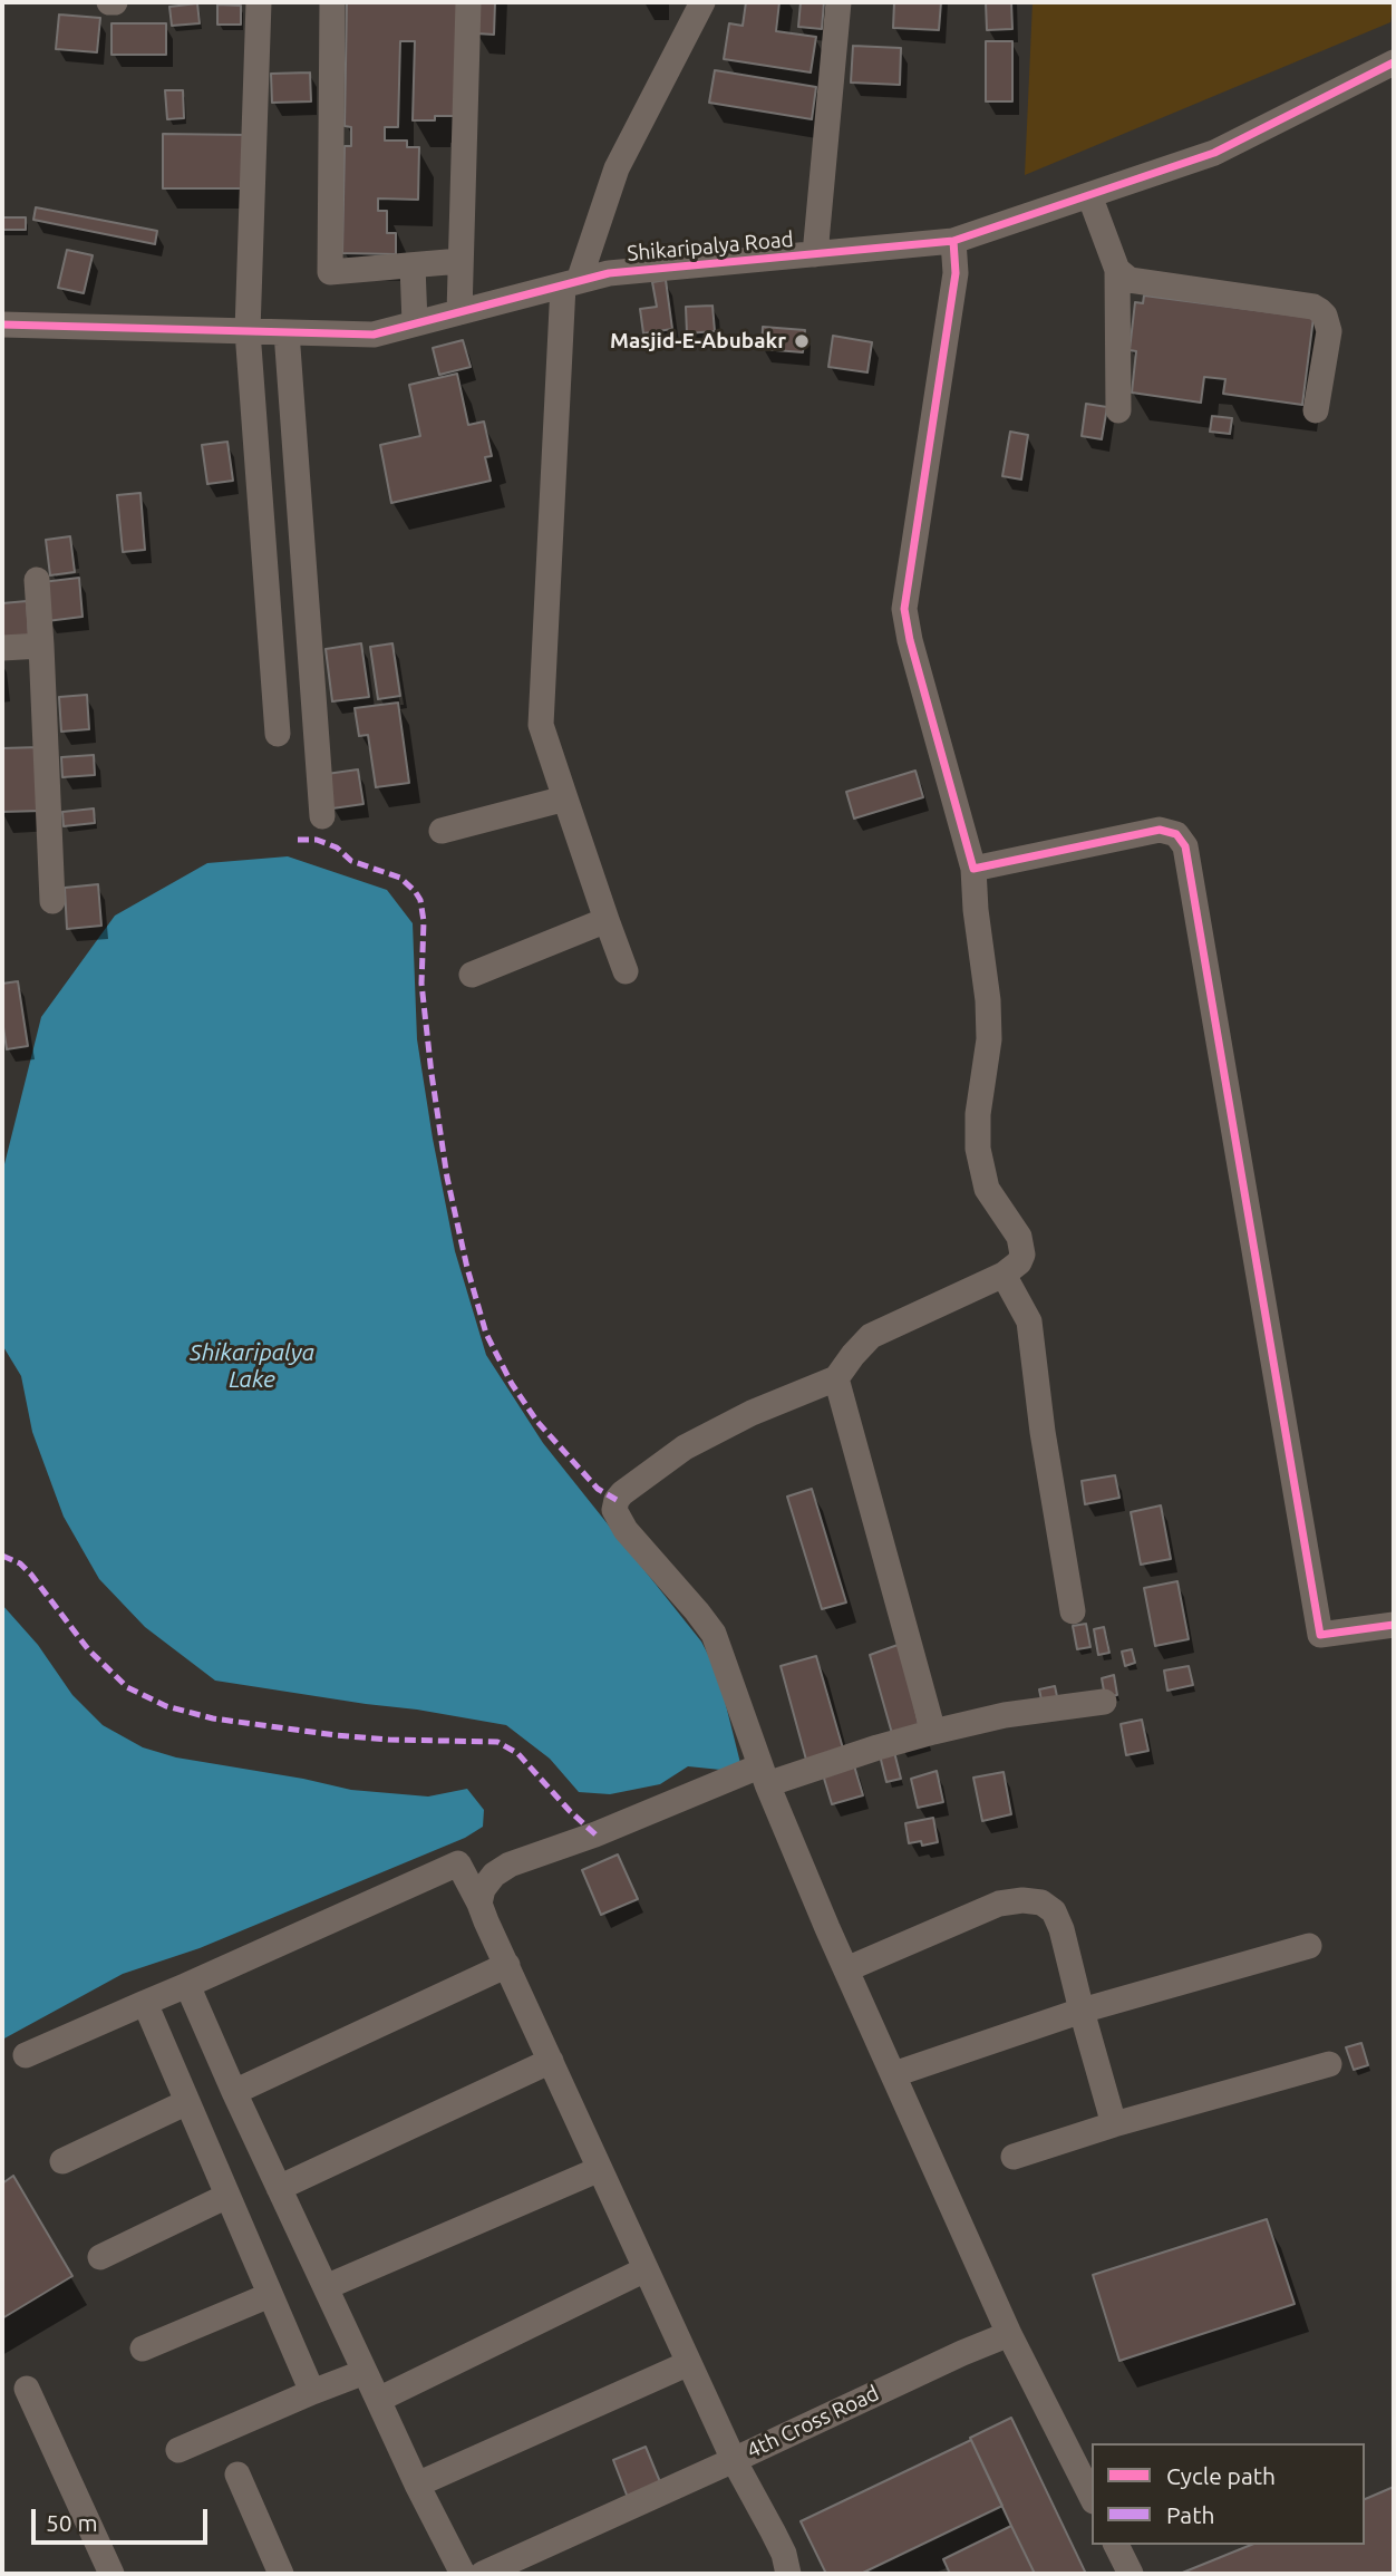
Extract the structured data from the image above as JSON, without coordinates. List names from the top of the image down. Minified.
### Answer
{"streets":{"street":["Shikaripalya Road","4th Cross Road"]},"water":["Shikaripalya Lake"],"places":["Masjid-E-Abubakr"],"legend":["Cycle path","Path"],"scale_bar":"50 m"}
